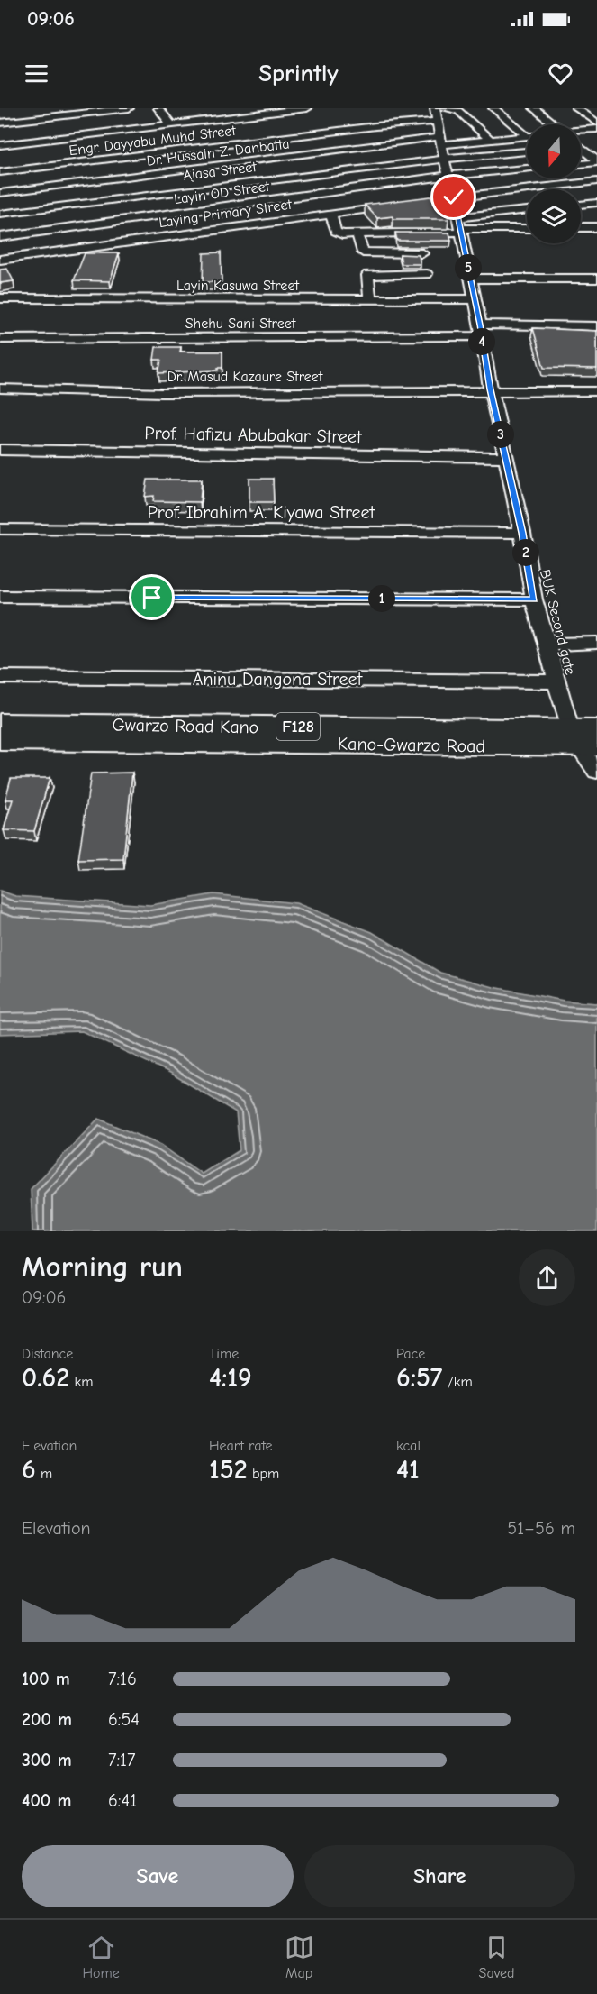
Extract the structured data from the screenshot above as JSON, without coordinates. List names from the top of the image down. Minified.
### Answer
{"streets":{"main road":["Gwarzo Road Kano","F128","Kano-Gwarzo Road"],"street":["Engr. Dayyabu Muhd Street","Dr. Hussain Z. Danbatta","Ajasa Street","Layin OD Street","Laying Primary Street","Layin Kasuwa Street","Shehu Sani Street","Dr. Masud Kazaure Street","Prof. Hafizu Abubakar Street","Prof. Ibrahim A. Kiyawa Street","BUK Second gate","Aninu Dangona Street"]},"crossings":[["Engr. Dayyabu Muhd Street","BUK Second gate"],["Dr. Hussain Z. Danbatta","Ajasa Street"],["Dr. Hussain Z. Danbatta","BUK Second gate"],["Ajasa Street","BUK Second gate"],["Layin OD Street","BUK Second gate"],["Laying Primary Street","BUK Second gate"],["Layin Kasuwa Street","BUK Second gate"],["Shehu Sani Street","BUK Second gate"],["Dr. Masud Kazaure Street","BUK Second gate"],["Prof. Hafizu Abubakar Street","BUK Second gate"],["Prof. Ibrahim A. Kiyawa Street","BUK Second gate"],["BUK Second gate","Aninu Dangona Street"],["BUK Second gate","Gwarzo Road Kano"],["BUK Second gate","Kano-Gwarzo Road"],["Gwarzo Road Kano","Kano-Gwarzo Road"]],"north":"bottom","page":{"status":"09:06","header":"Sprintly","pins":["5","4","3","2","1"],"heading":["Morning run","09:06"],"stats":[["Distance","0.62 km"],["Time","4:19"],["Pace","6:57 /km"],["Elevation","6 m"],["Heart rate","152 bpm"],["kcal","41"]],"chart":["Elevation","51–56 m"],"list":[{"name":"100 m","note":"7:16"},{"name":"200 m","note":"6:54"},{"name":"300 m","note":"7:17"},{"name":"400 m","note":"6:41"}],"buttons":["Save","Share"],"tabs":["Home","Map","Saved"]}}
